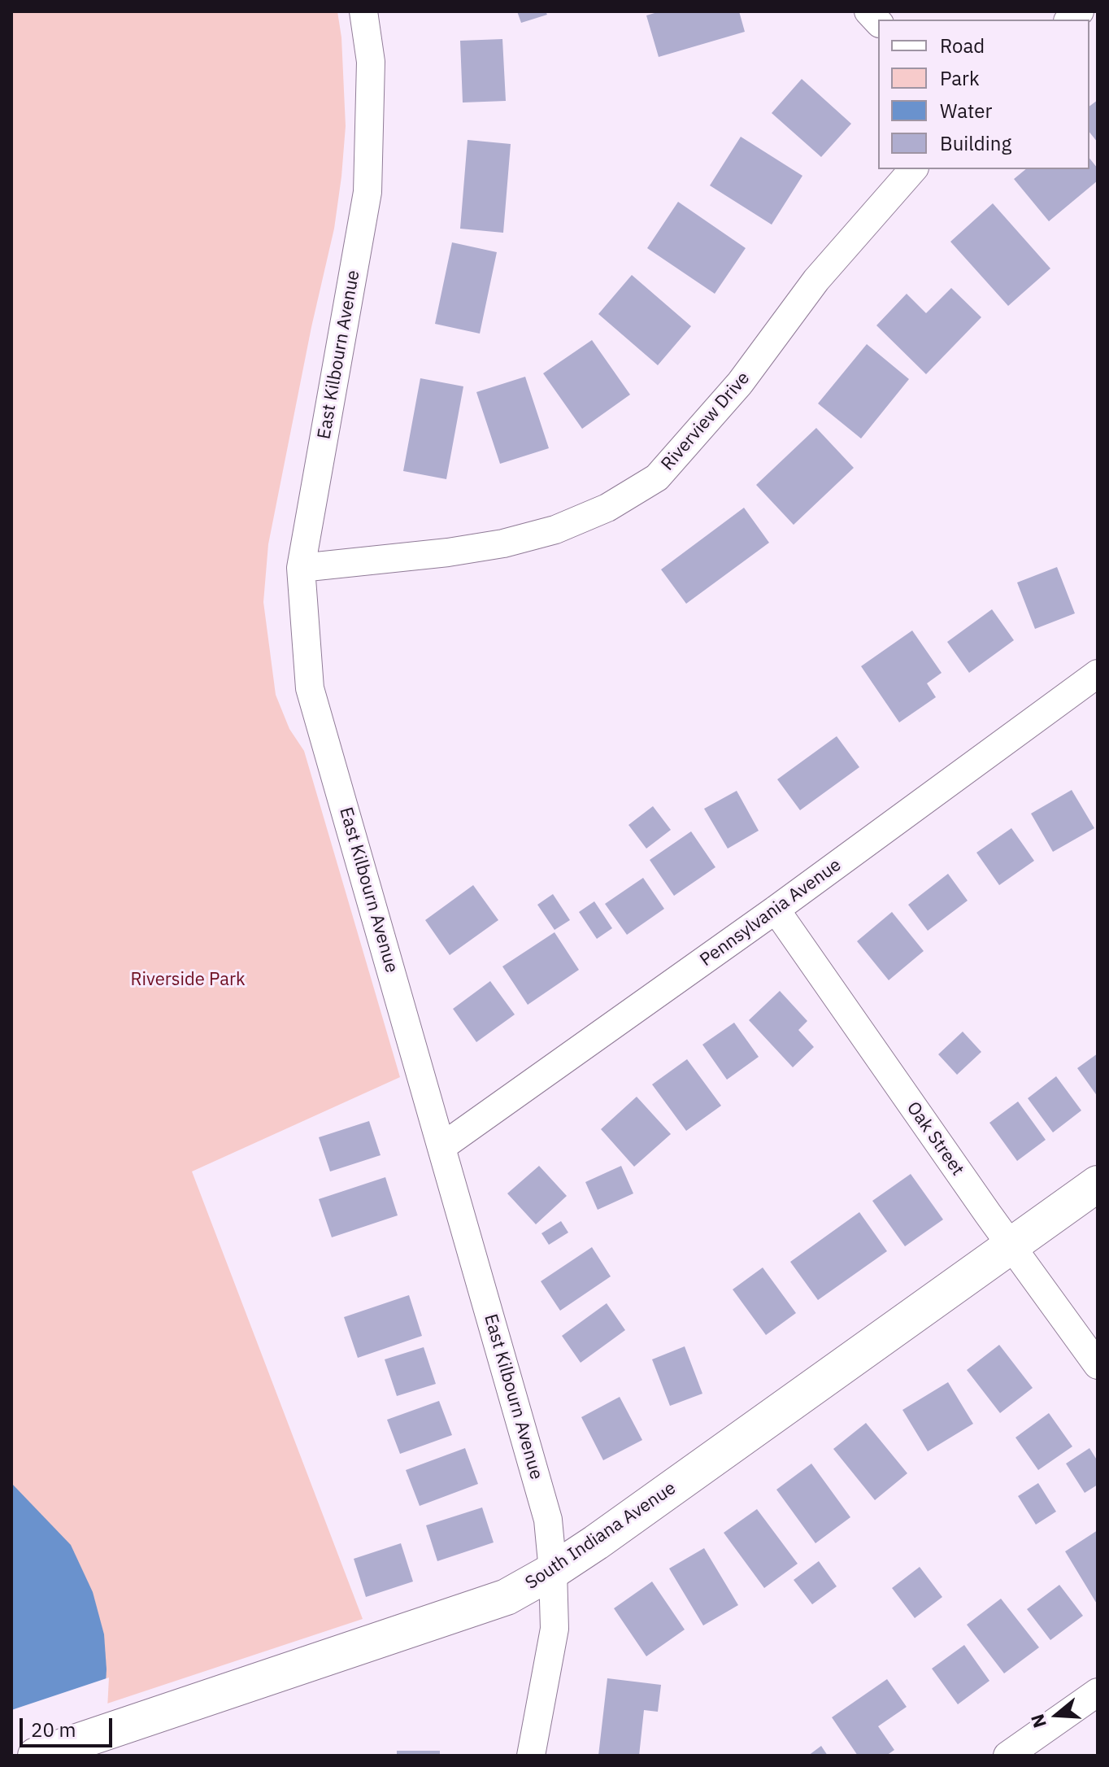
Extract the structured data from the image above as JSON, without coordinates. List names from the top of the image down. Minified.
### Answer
{"streets":{"street":["East Kilbourn Avenue","Riverview Drive","Pennsylvania Avenue","Oak Street","South Indiana Avenue"]},"crossings":[["East Kilbourn Avenue","Riverview Drive"],["East Kilbourn Avenue","Pennsylvania Avenue"],["East Kilbourn Avenue","South Indiana Avenue"],["Pennsylvania Avenue","Oak Street"],["Oak Street","South Indiana Avenue"]],"parks":["Riverside Park"],"legend":["Road","Park","Water","Building"],"scale_bar":"20 m","north":"left"}
